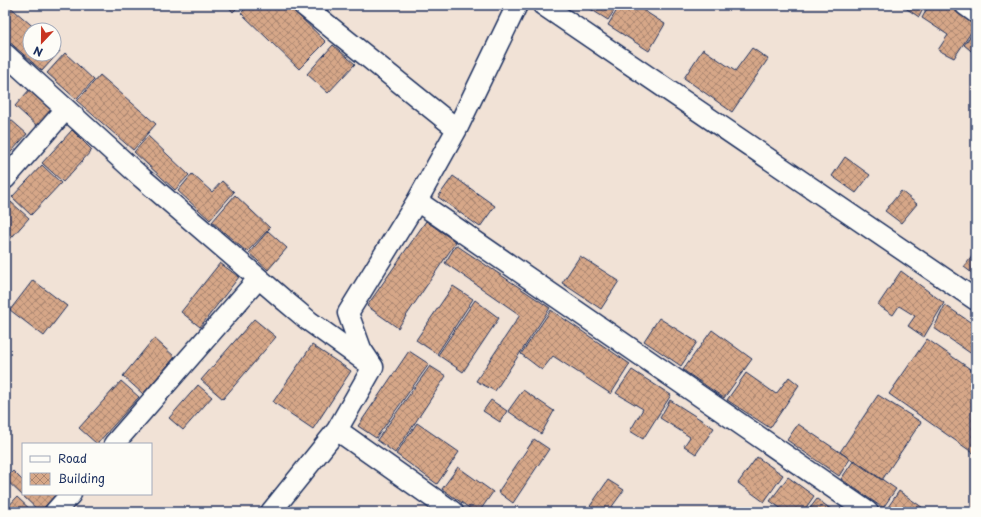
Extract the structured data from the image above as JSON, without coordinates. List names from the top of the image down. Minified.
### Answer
{"legend":["Road","Building"],"north":"bottom"}
